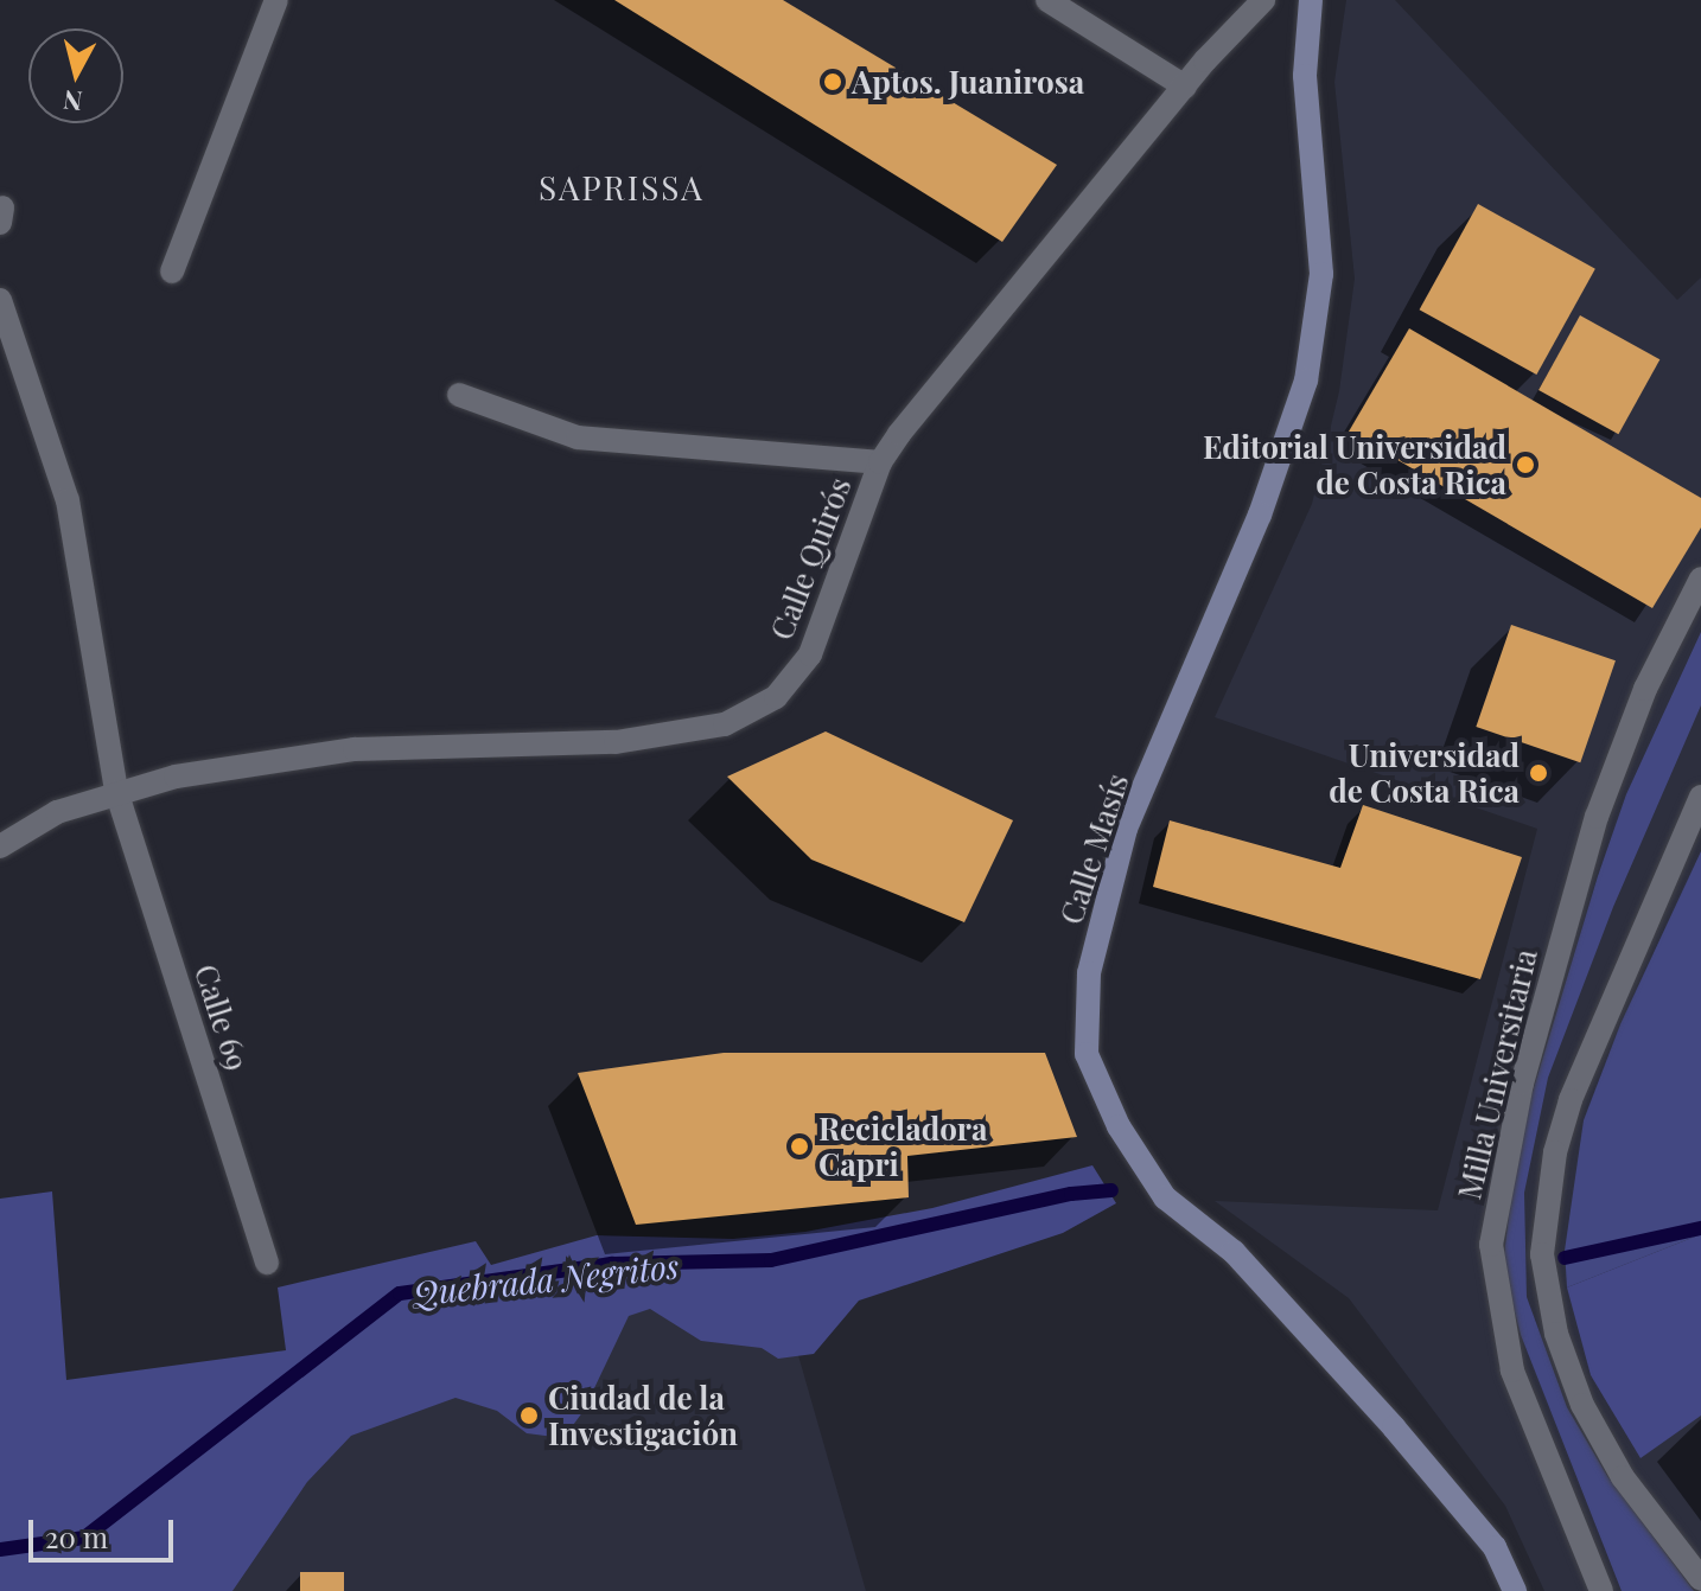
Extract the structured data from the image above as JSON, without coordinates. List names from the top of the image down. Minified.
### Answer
{"streets":{"street":["Calle Quirós","Calle Masís","Calle 69","Milla Universitaria"]},"crossings":[["Calle Quirós","Calle 69"]],"districts":["SAPRISSA"],"water":["Quebrada Negritos"],"places":["Aptos. Juanirosa","Editorial Universidad de Costa Rica","Universidad de Costa Rica","Recicladora Capri","Ciudad de la Investigación"],"scale_bar":"20 m","north":"bottom"}
